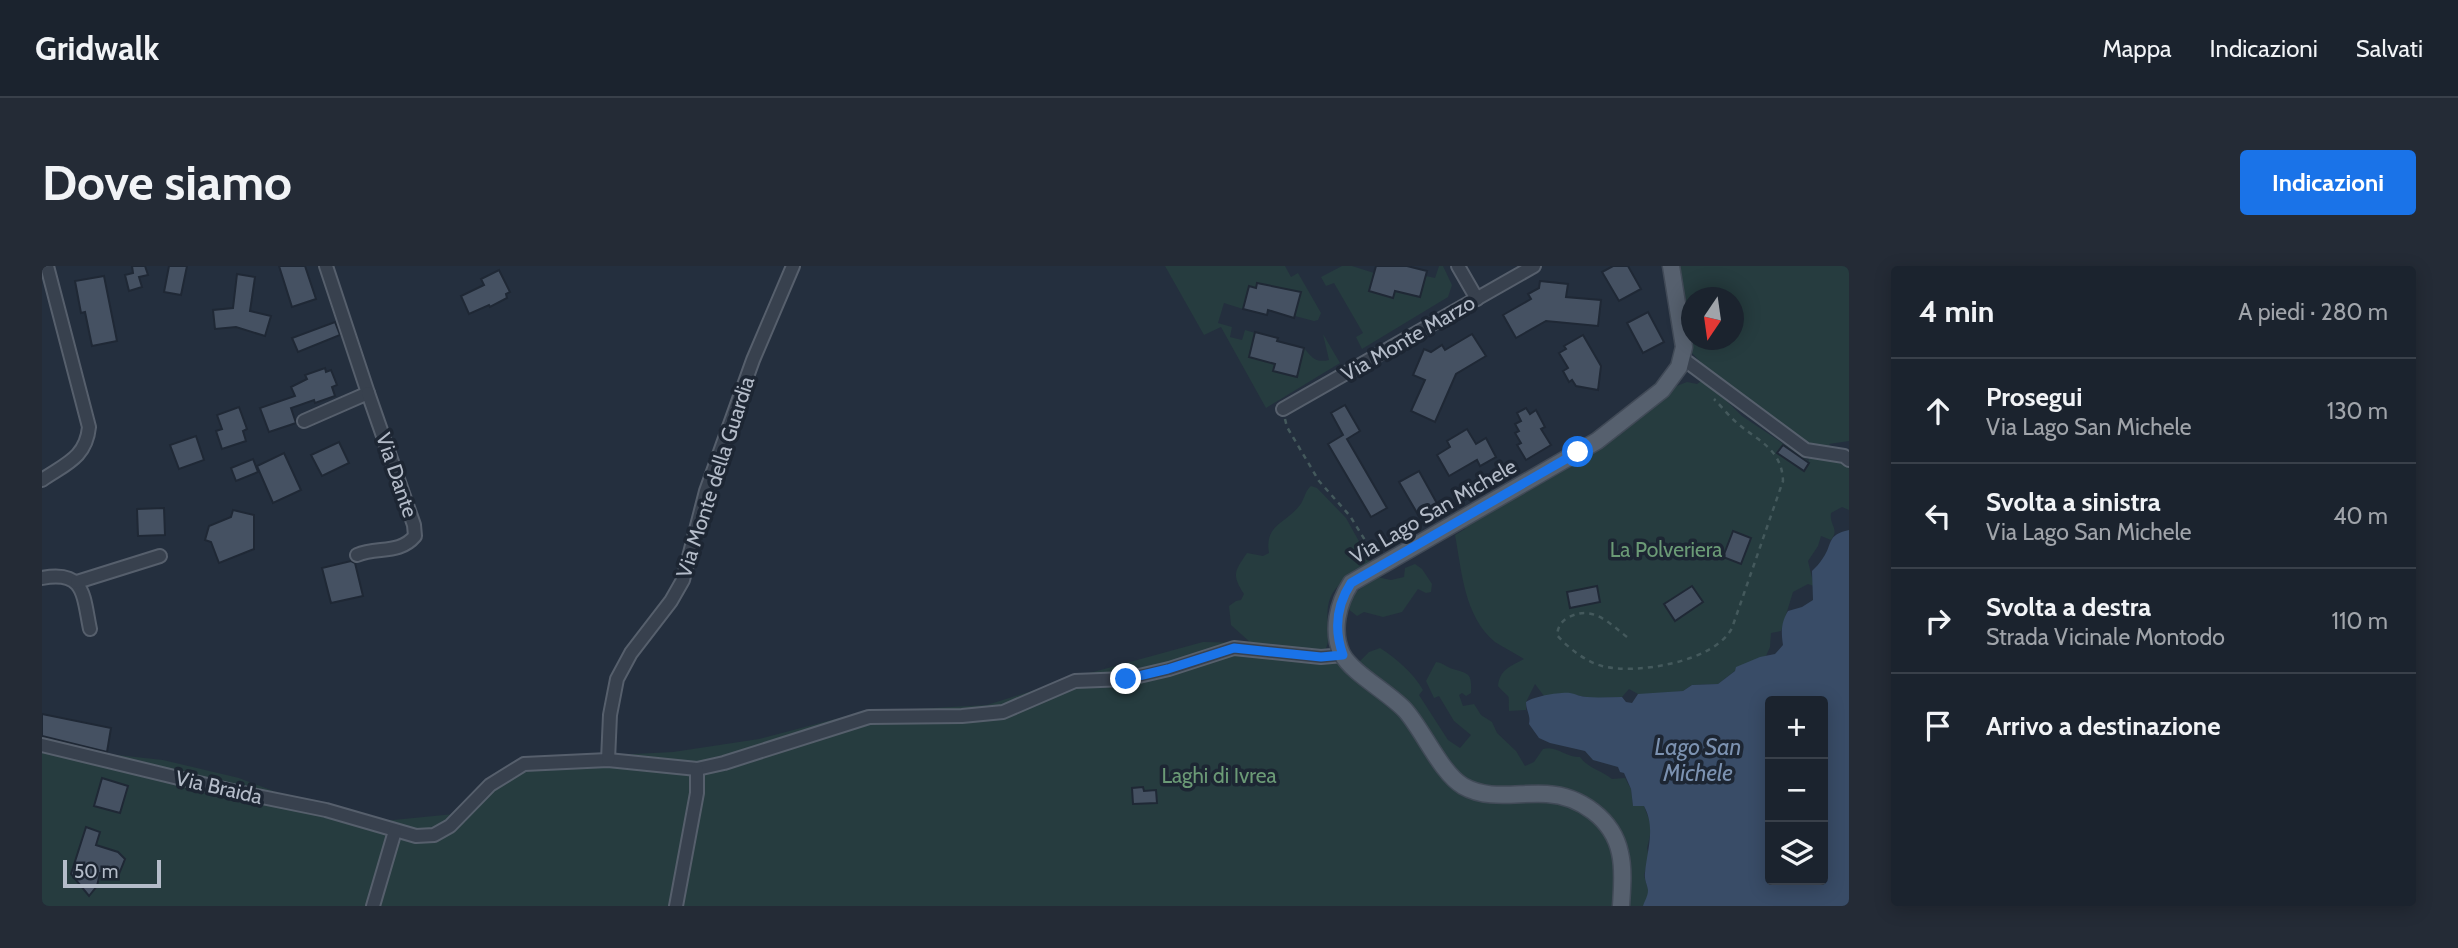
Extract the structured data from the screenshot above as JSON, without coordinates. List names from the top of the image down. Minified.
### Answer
{"streets":{"main road":["Via Lago San Michele"],"street":["Via Monte Marzo","Via Dante","Via Monte della Guardia","Via Braida"]},"crossings":[["Via Monte della Guardia","Via Braida"],["Via Lago San Michele","Via Braida"]],"water":["Lago San Michele"],"parks":["La Polveriera","Laghi di Ivrea"],"scale_bar":"50 m","north":"bottom","page":{"header":"Gridwalk","nav":["Mappa","Indicazioni","Salvati"],"buttons":"Indicazioni","title":"Dove siamo","heading":["4 min","A piedi · 280 m"],"list":[["Prosegui","Via Lago San Michele","130 m"],["Svolta a sinistra","Via Lago San Michele","40 m"],["Svolta a destra","Strada Vicinale Montodo","110 m"],"Arrivo a destinazione"],"map_buttons":["+","−"],"scale":"50 m"}}
